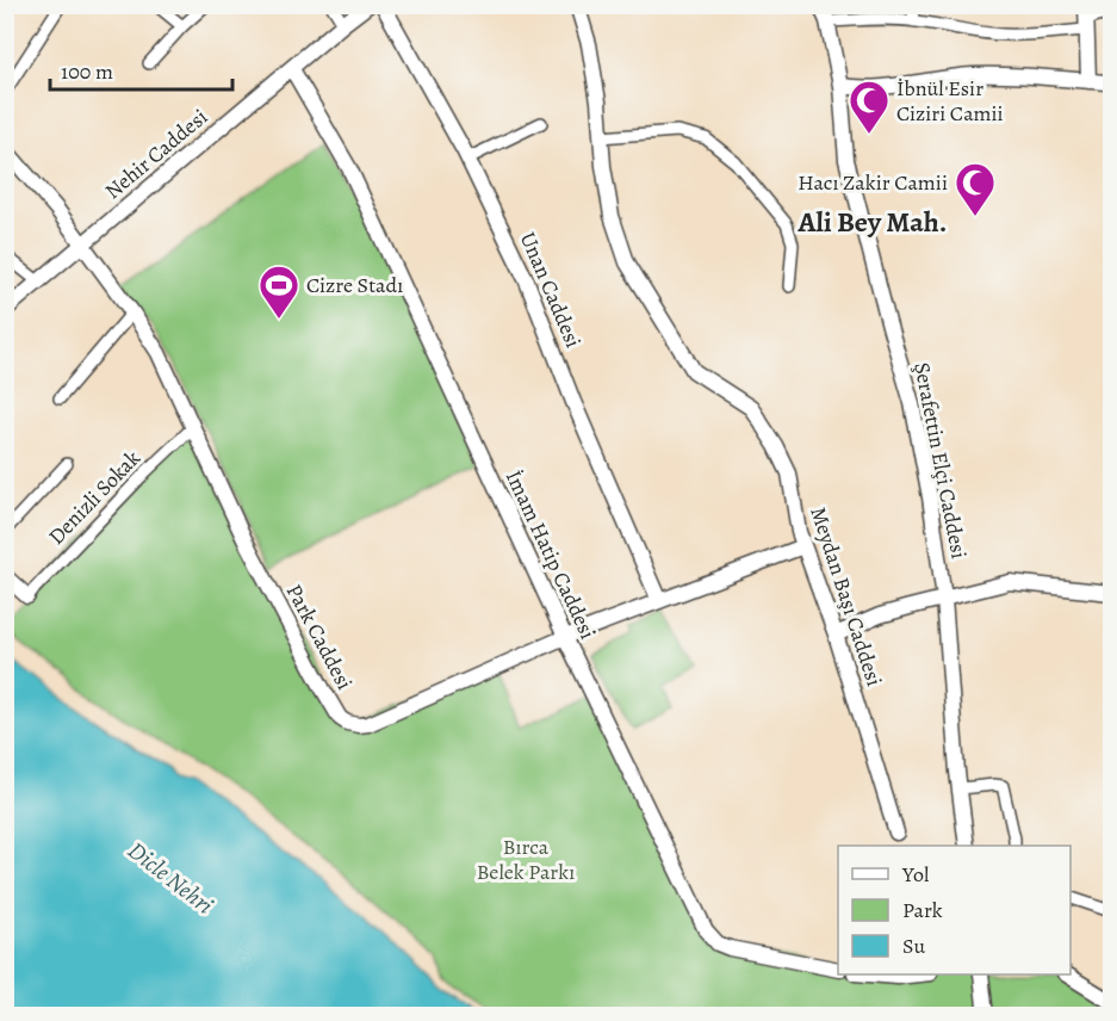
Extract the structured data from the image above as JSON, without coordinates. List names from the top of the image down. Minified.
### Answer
{"streets":{"street":["Nehir Caddesi","Unan Caddesi","Şerafettin Elçi Caddesi","Denizli Sokak","İmam Hatip Caddesi","Meydan Başı Caddesi","Park Caddesi"]},"crossings":[["Nehir Caddesi","İmam Hatip Caddesi"],["Nehir Caddesi","Park Caddesi"],["Unan Caddesi","Park Caddesi"],["Denizli Sokak","Park Caddesi"],["İmam Hatip Caddesi","Park Caddesi"],["Meydan Başı Caddesi","Park Caddesi"]],"districts":["Ali Bey Mah."],"water":["Dicle Nehri"],"parks":["Bırca Belek Parkı"],"places":{"mosque":["İbnül Esir Ciziri Camii","Hacı Zakir Camii"],"sports":["Cizre Stadı"]},"legend":["Yol","Park","Su"],"scale_bar":"100 m"}
